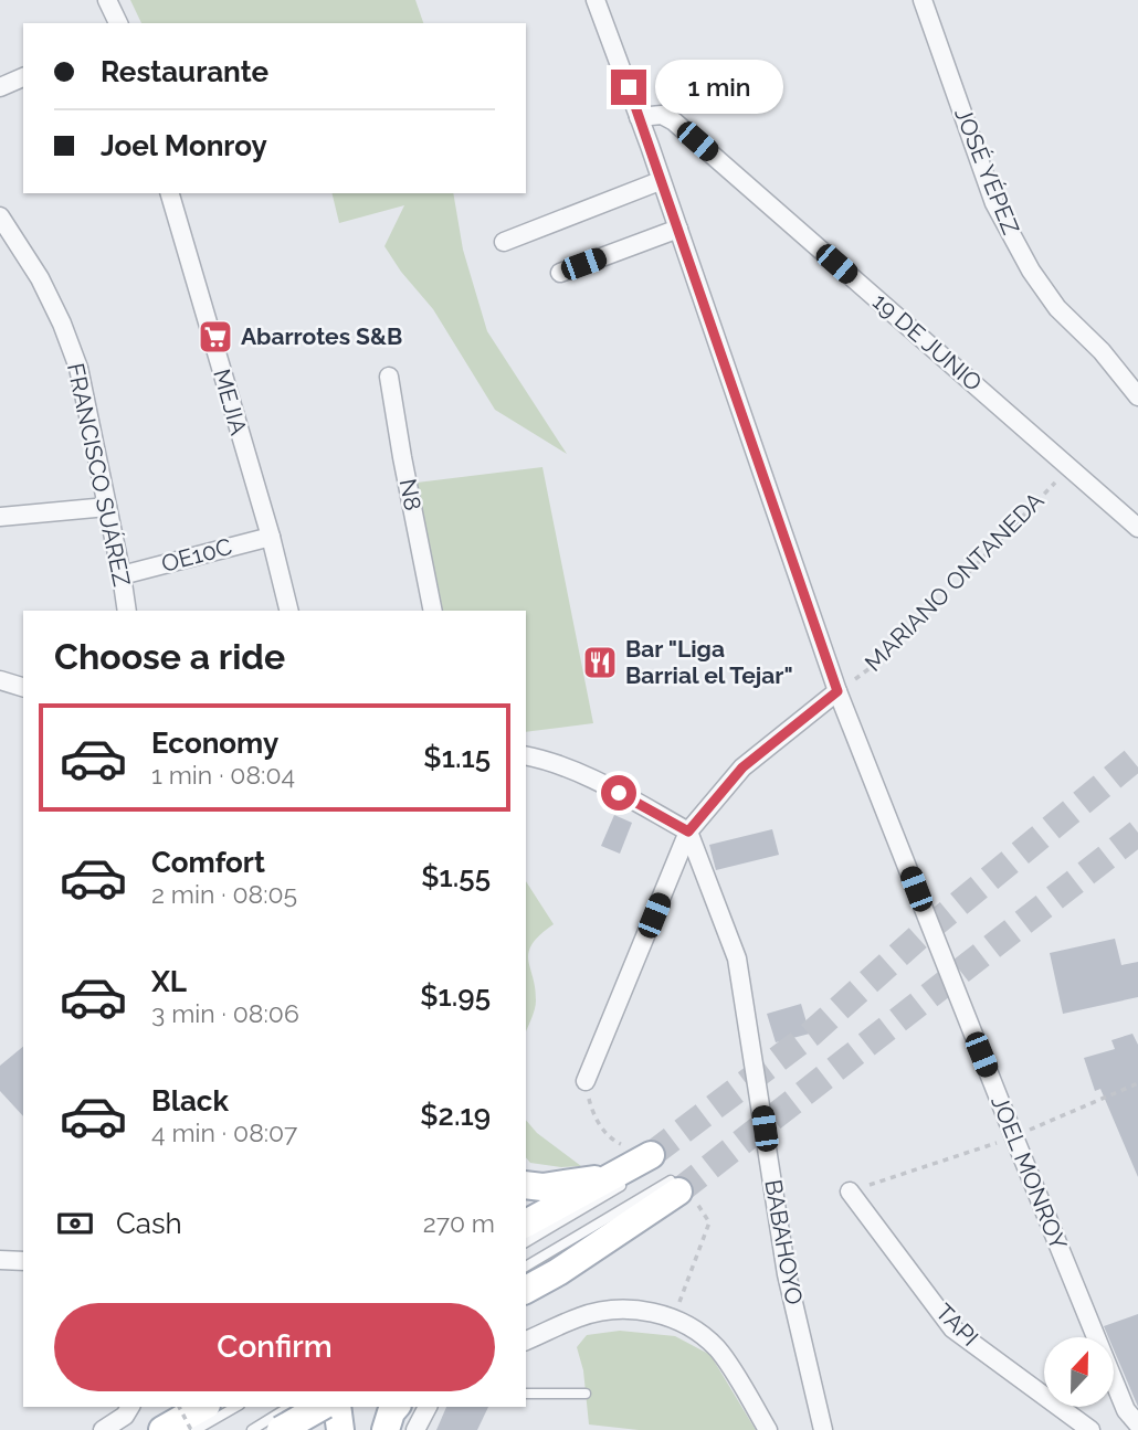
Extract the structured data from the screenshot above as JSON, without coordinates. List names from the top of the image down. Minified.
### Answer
{"streets":{"street":["JOSÉ YÉPEZ","19 DE JUNIO","MEJIA","FRANCISCO SUÁREZ","N8","OE10C","JOEL MONROY","BABAHOYO","TAPI"],"path":["MARIANO ONTANEDA"]},"crossings":[["19 DE JUNIO","JOEL MONROY"],["MEJIA","OE10C"],["FRANCISCO SUÁREZ","OE10C"],["MARIANO ONTANEDA","JOEL MONROY"]],"places":{"supermarket":["Abarrotes S&B"],"restaurant":["Bar \"Liga Barrial el Tejar\""]},"north":"top","page":{"banner":["Restaurante","Joel Monroy"],"bubble":"1 min","heading":"Choose a ride","list":[{"name":"Economy","note":"1 min · 08:04","value":"$1.15"},{"name":"Comfort","note":"2 min · 08:05","value":"$1.55"},{"name":"XL","note":"3 min · 08:06","value":"$1.95"},{"name":"Black","note":"4 min · 08:07","value":"$2.19"}],"pay":["Cash","270 m"],"buttons":"Confirm"}}
